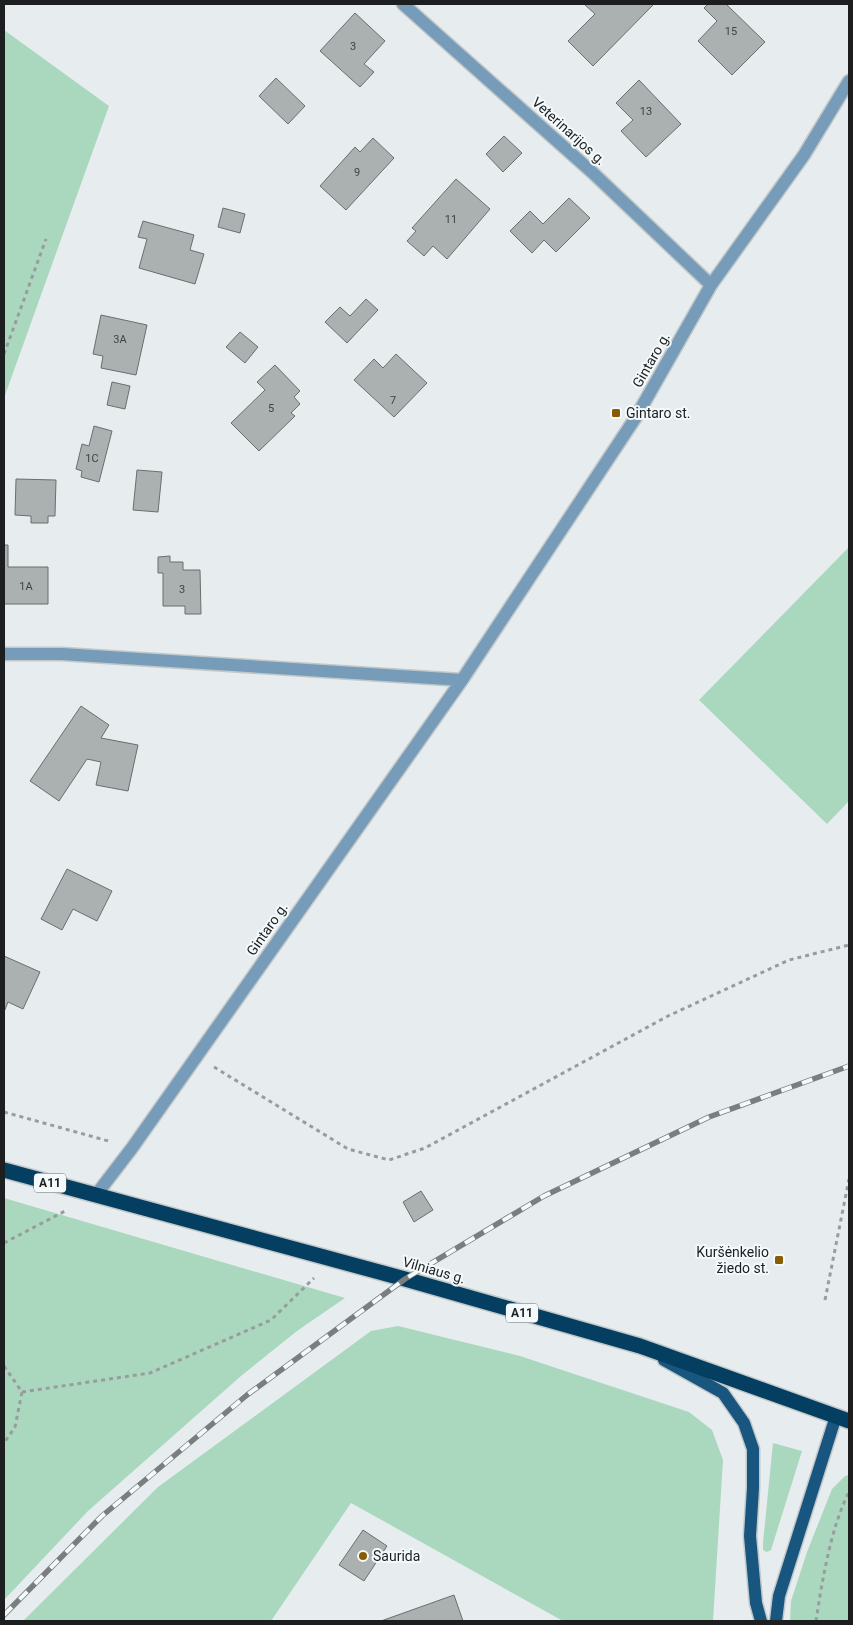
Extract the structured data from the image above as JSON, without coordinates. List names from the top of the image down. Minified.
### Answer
{"streets":{"highway":["A11","Vilniaus g."],"street":["Veterinarijos g.","Gintaro g."]},"crossings":[["Veterinarijos g.","Gintaro g."],["Gintaro g.","Vilniaus g."]],"places":{"transit":["Gintaro st.","Kuršėnkelio žiedo st."],"other":["Saurida"]},"house_numbers":["15","3","13","9","11","3A","7","5","1C","1A","3"]}
